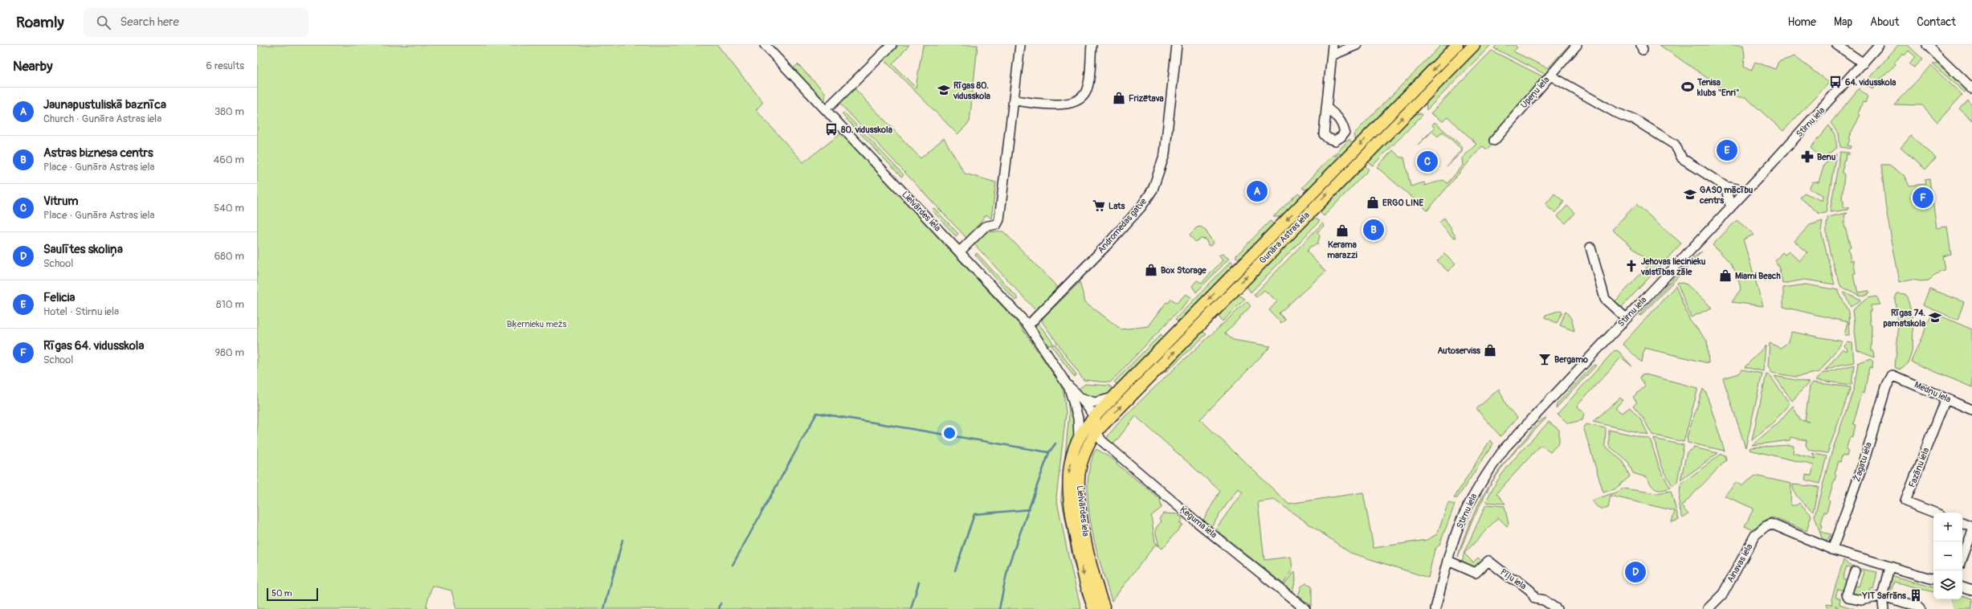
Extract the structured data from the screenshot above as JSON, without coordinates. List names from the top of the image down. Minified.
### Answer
{"streets":{"main road":["Lielvārdes iela","Gunāra Astras iela"],"street":["Upeņu iela","Stirnu iela","Andromedas gatve","Medņu iela","Žagatu iela","Fazānu iela","Ķeguma iela","Ainavas iela","Pīļu iela"]},"crossings":[["Stirnu iela","Pīļu iela"],["Lielvārdes iela","Andromedas gatve"],["Lielvārdes iela","Gunāra Astras iela"],["Lielvārdes iela","Ķeguma iela"],["Gunāra Astras iela","Ķeguma iela"],["Medņu iela","Žagatu iela"],["Medņu iela","Fazānu iela"],["Žagatu iela","Ainavas iela"]],"parks":["Biķernieku mežs"],"places":{"bus stop":["64. vidusskola","80. vidusskola"],"sports":["Tenisa klubs \"Enri\""],"school or university":["Rīgas 80. vidusskola","GASO mācību centrs","Rīgas 74. pamatskola"],"shop":["Frizētava","ERGO LINE","Kerama marazzi","Box Storage","Miami Beach","Autoserviss"],"pharmacy":["Benu"],"supermarket":["Lats"],"church":["Jehovas liecinieku valstības zāle"],"bar":["Bergamo"],"building":["YIT Safrāns"]},"scale_bar":"50 m","page":{"header":"Roamly","search":"Search here","nav":["Home","Map","About","Contact"],"heading":["Nearby","6 results"],"list":[{"mark":"A","name":"Jaunapustuliskā baznīca","note":"Church · Gunāra Astras iela","value":"380 m"},{"mark":"B","name":"Astras biznesa centrs","note":"Place · Gunāra Astras iela","value":"460 m"},{"mark":"C","name":"Vitrum","note":"Place · Gunāra Astras iela","value":"540 m"},{"mark":"D","name":"Saulītes skoliņa","note":"School","value":"680 m"},{"mark":"E","name":"Felicia","note":"Hotel · Stirnu iela","value":"810 m"},{"mark":"F","name":"Rīgas 64. vidusskola","note":"School","value":"980 m"}],"pins":["E","C","A","F","B","D"],"map_buttons":["+","−"],"scale":"50 m"}}
